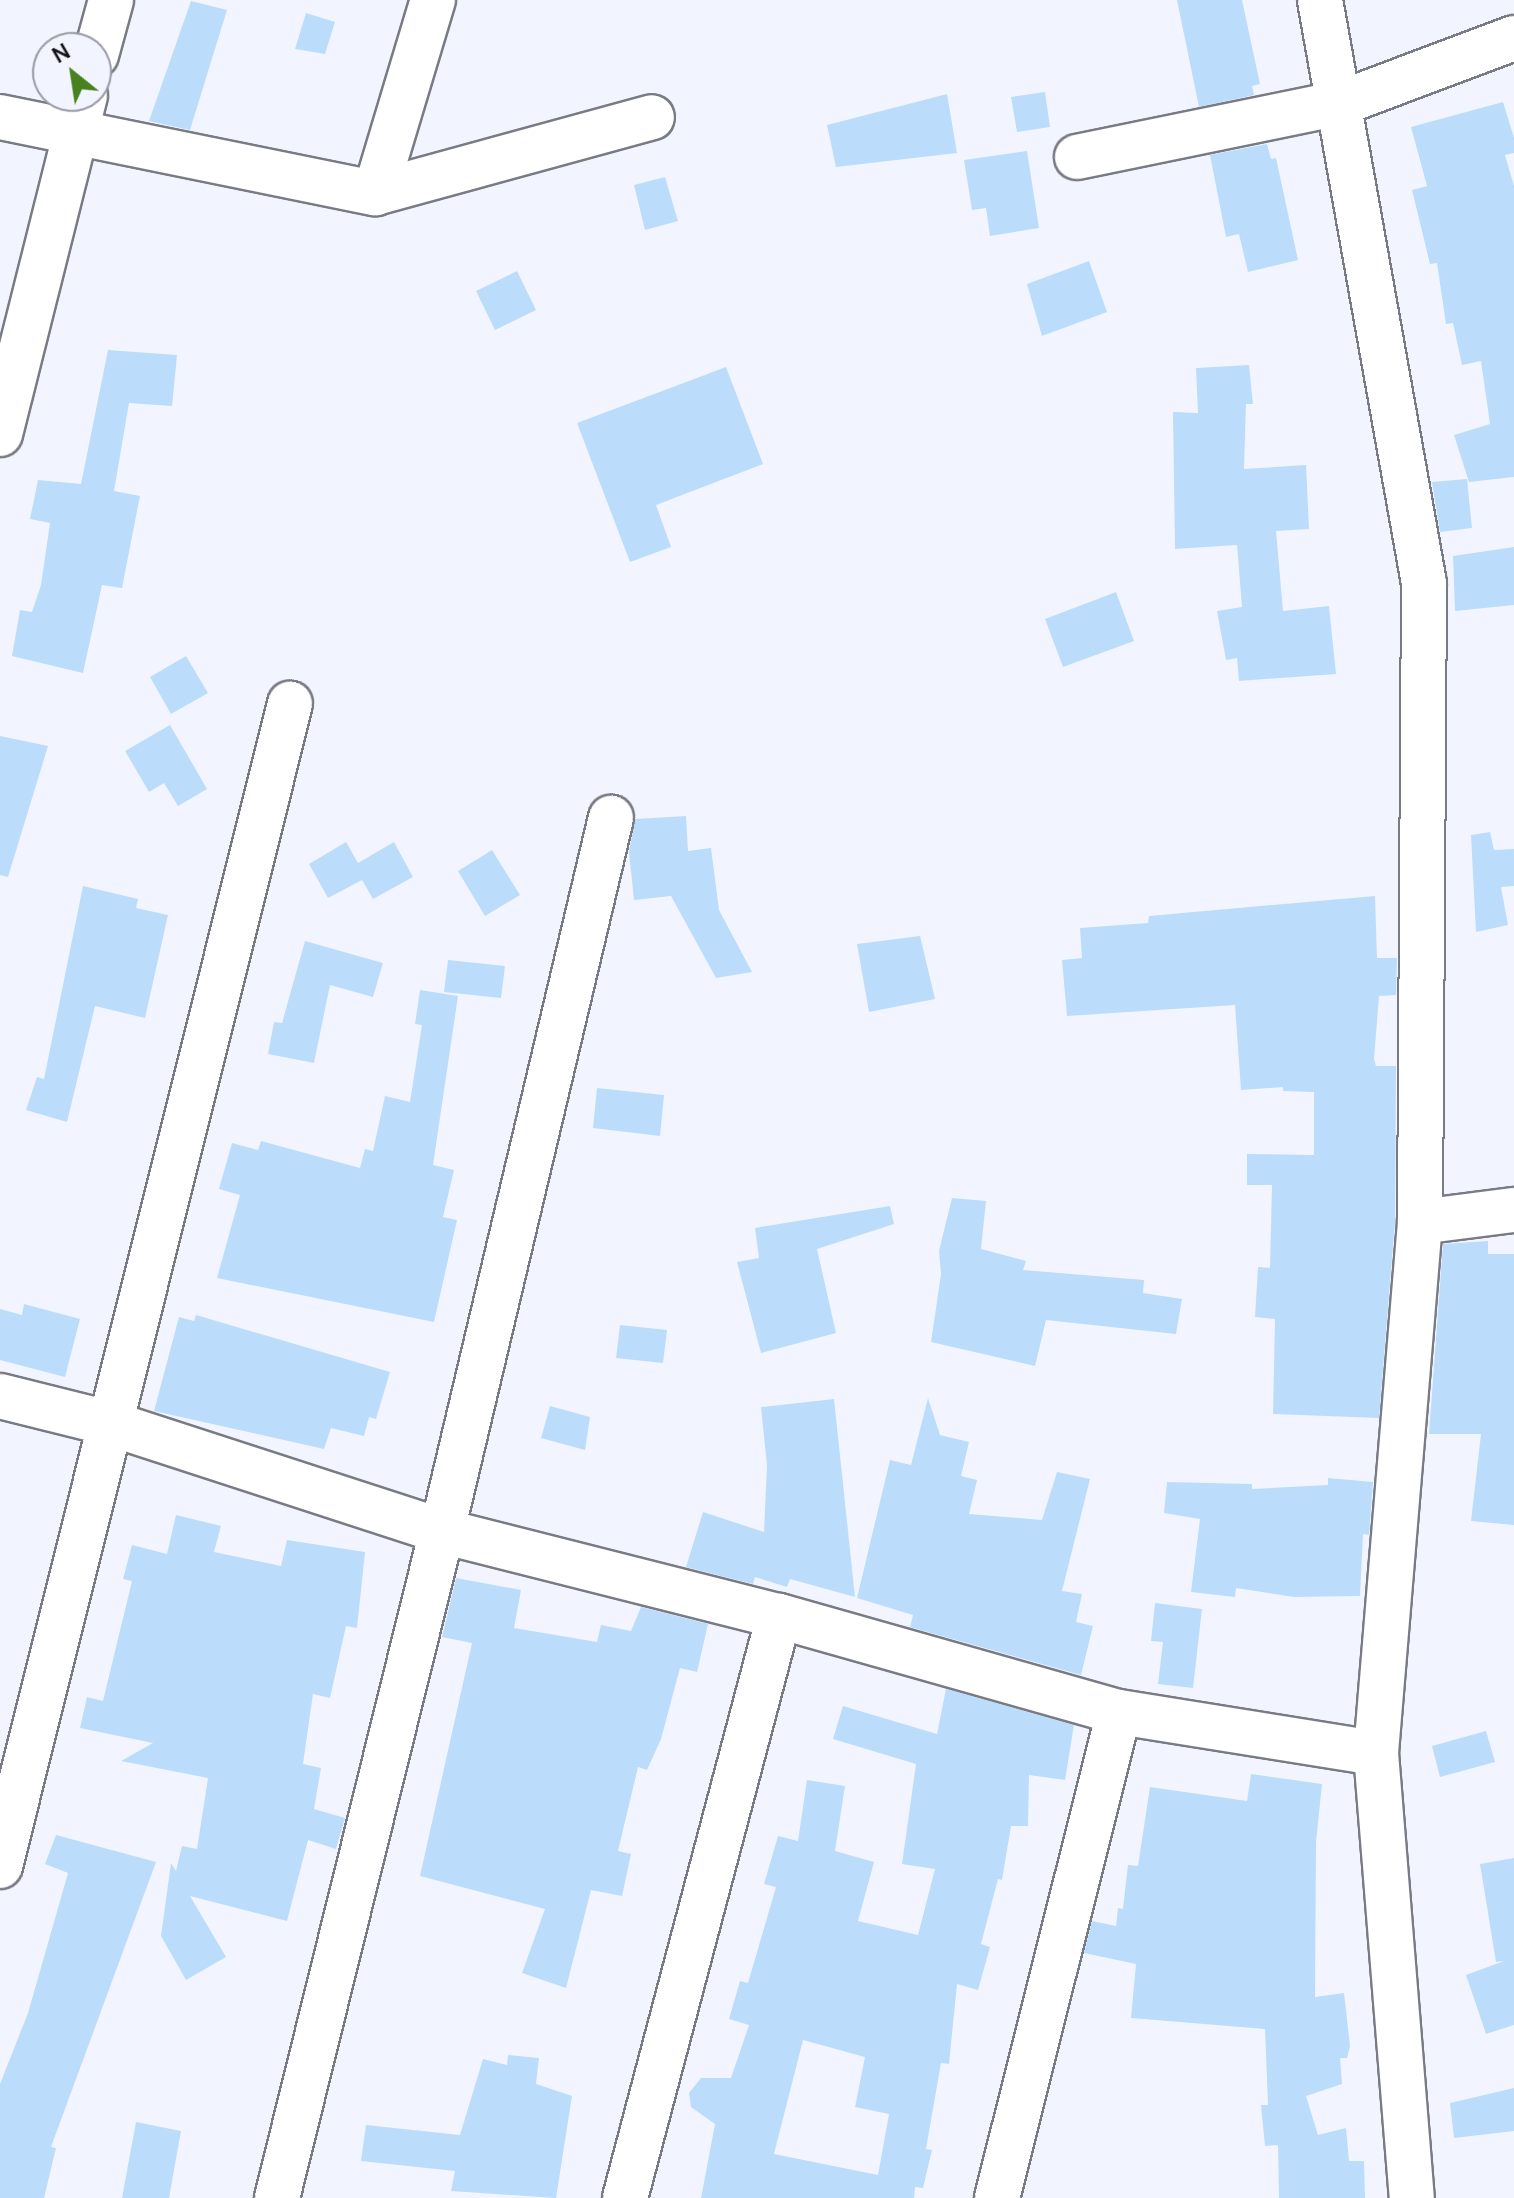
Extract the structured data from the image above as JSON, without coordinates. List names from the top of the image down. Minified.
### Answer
{"north":"top left"}
